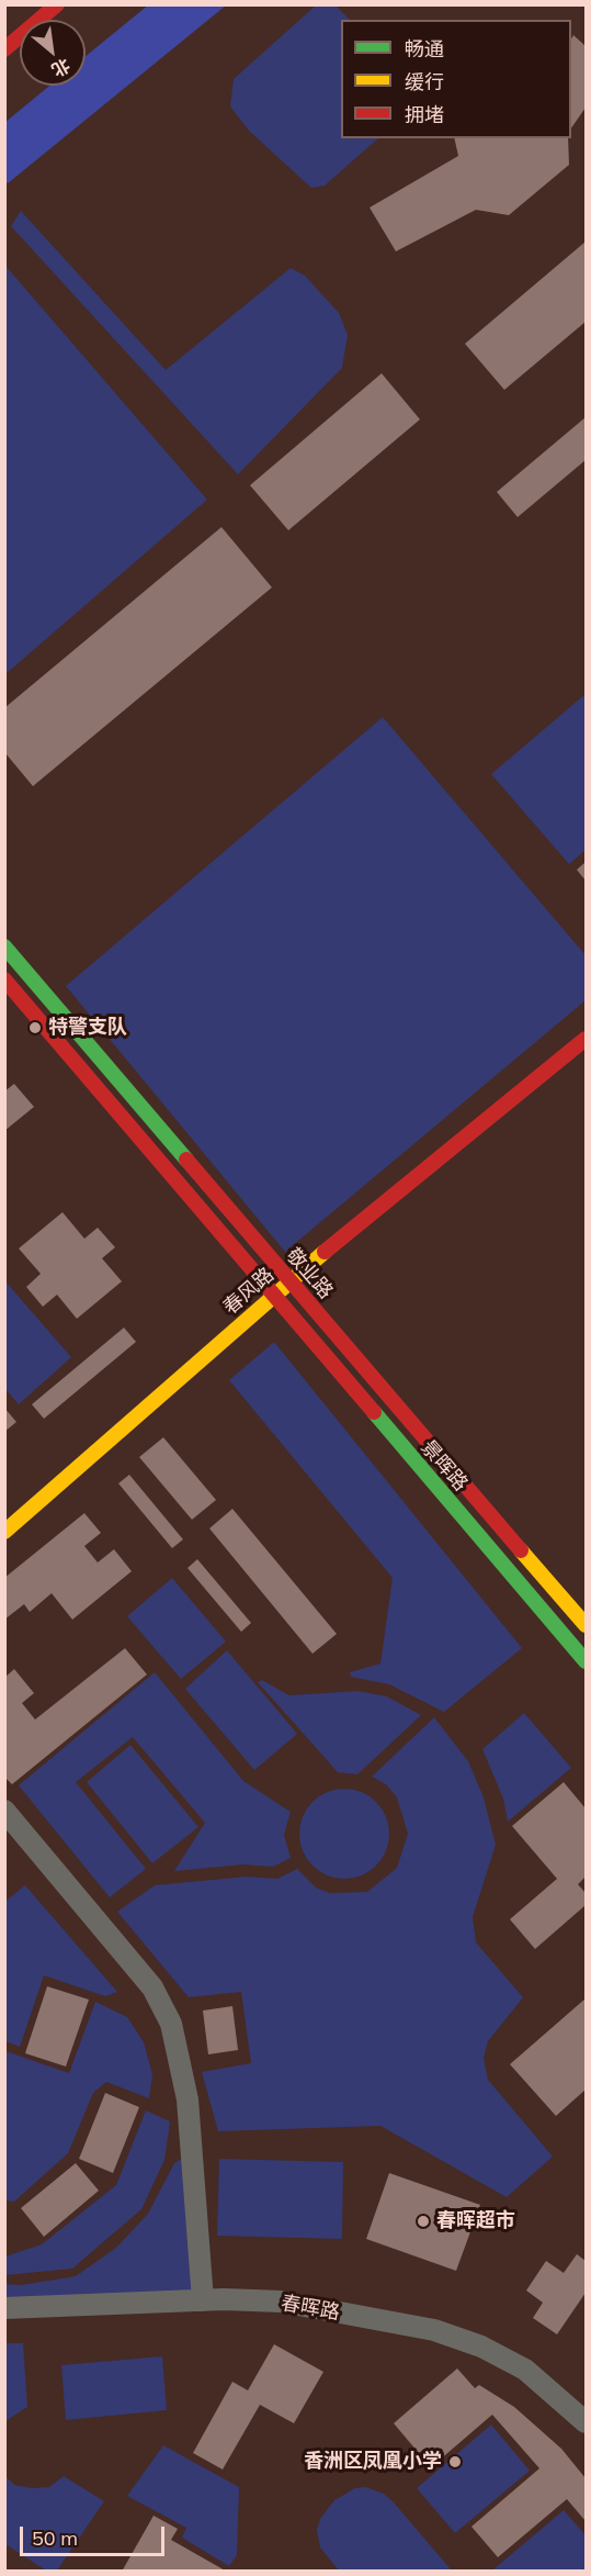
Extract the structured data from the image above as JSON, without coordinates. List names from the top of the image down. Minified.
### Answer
{"streets":{"main road":["敬业路","春风路","景晖路"],"street":["春晖路"]},"crossings":[["敬业路","春风路"],["春风路","景晖路"]],"places":["特警支队","春晖超市","香洲区凤凰小学"],"legend":["畅通","缓行","拥堵"],"scale_bar":"50 m","north":"bottom right"}
